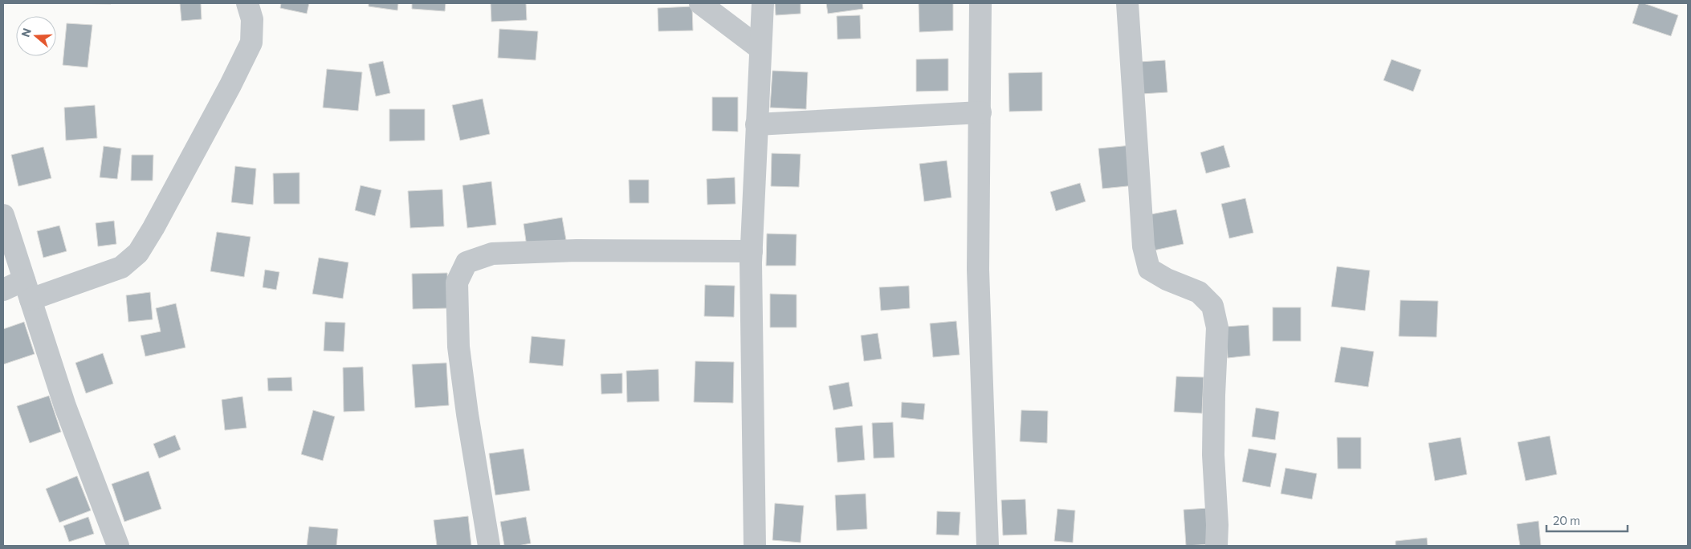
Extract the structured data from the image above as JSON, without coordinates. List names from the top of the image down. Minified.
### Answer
{"scale_bar":"20 m","north":"left"}
